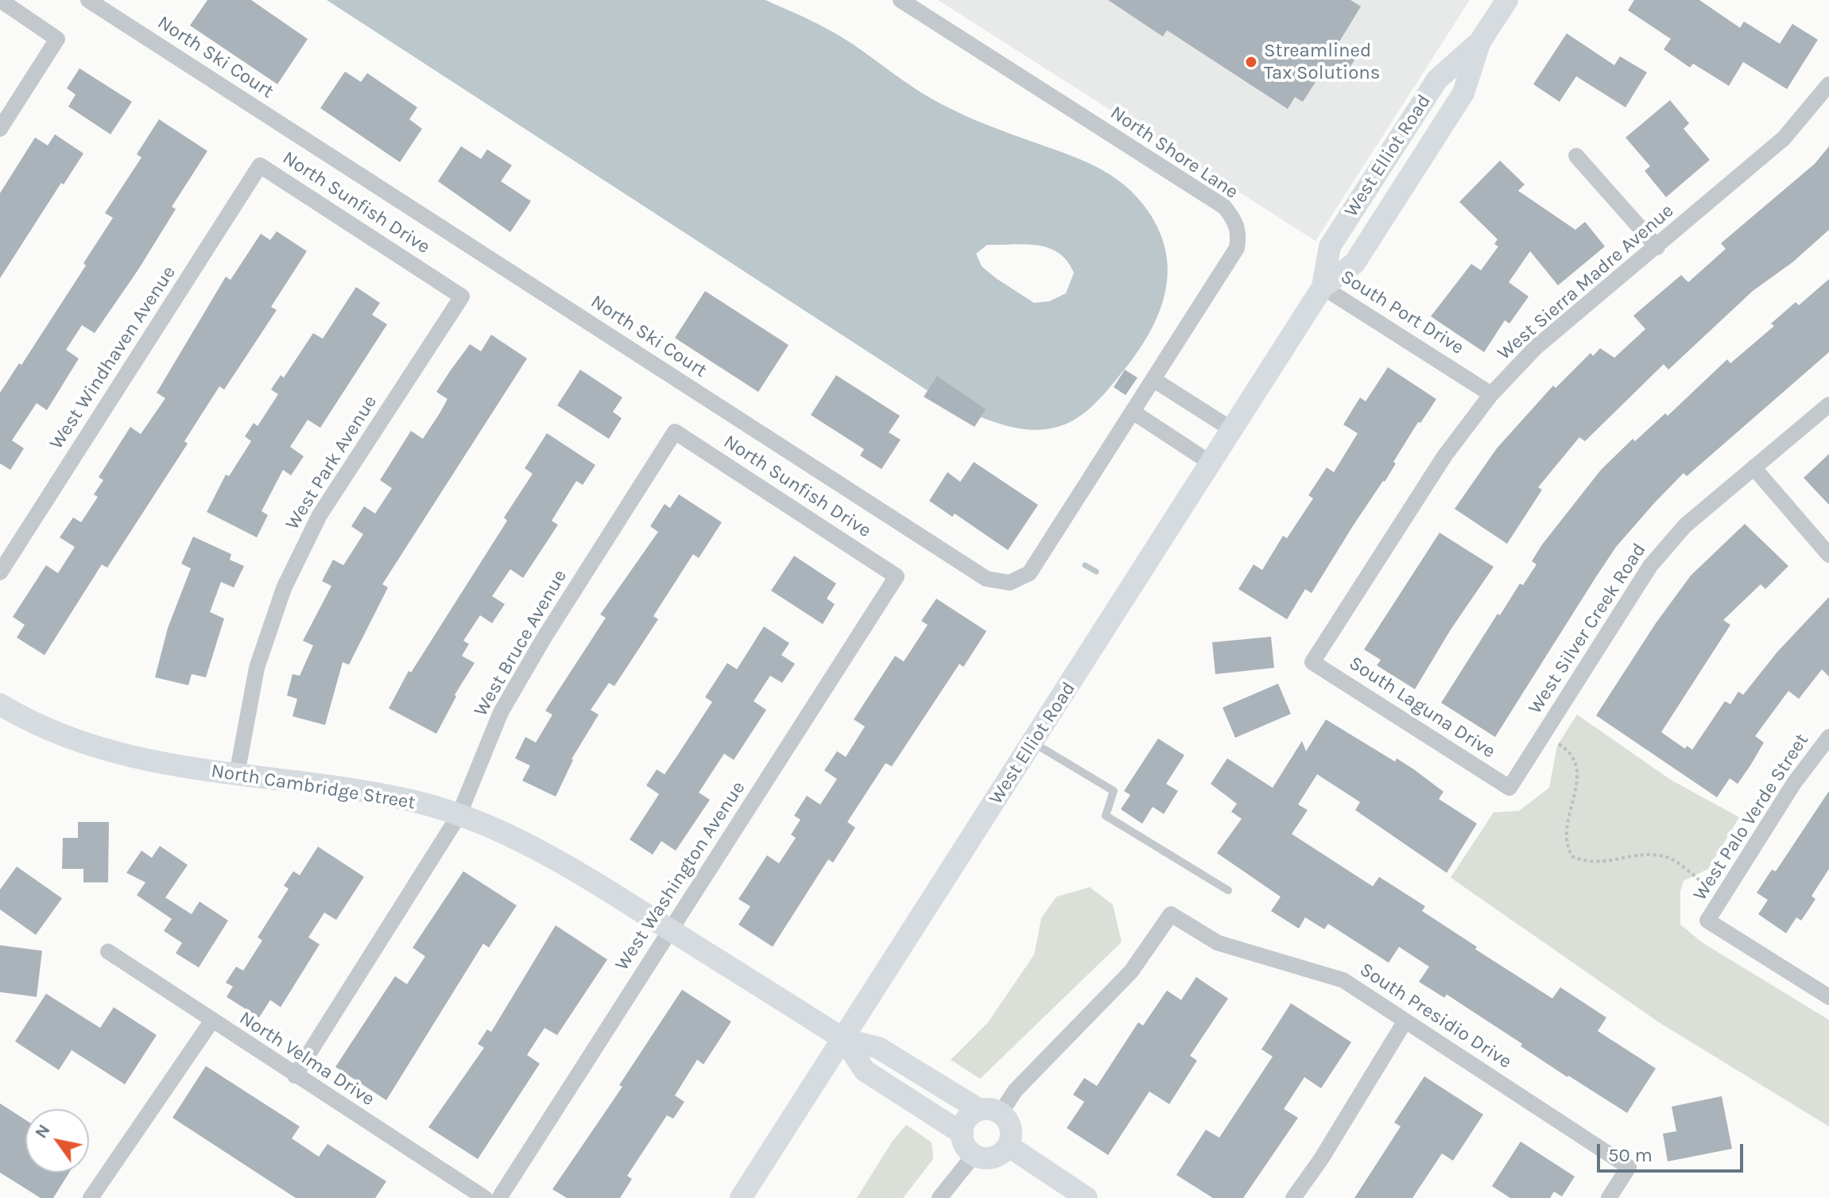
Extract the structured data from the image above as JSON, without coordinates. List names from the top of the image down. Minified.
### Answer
{"streets":{"street":["North Ski Court","North Shore Lane","West Elliot Road","North Sunfish Drive","West Sierra Madre Avenue","South Port Drive","West Windhaven Avenue","West Park Avenue","West Silver Creek Road","West Bruce Avenue","South Laguna Drive","North Cambridge Street","West Palo Verde Street","West Washington Avenue","South Presidio Drive","North Velma Drive"]},"crossings":[["North Ski Court","North Shore Lane"],["West Elliot Road","South Port Drive"],["West Elliot Road","North Cambridge Street"],["North Sunfish Drive","West Windhaven Avenue"],["North Sunfish Drive","West Park Avenue"],["North Sunfish Drive","West Bruce Avenue"],["North Sunfish Drive","West Washington Avenue"],["West Sierra Madre Avenue","South Port Drive"],["West Sierra Madre Avenue","South Laguna Drive"],["West Park Avenue","North Cambridge Street"],["West Silver Creek Road","South Laguna Drive"],["West Bruce Avenue","North Cambridge Street"],["West Bruce Avenue","North Velma Drive"],["North Cambridge Street","West Washington Avenue"]],"places":["Streamlined Tax Solutions"],"scale_bar":"50 m","north":"top left"}
